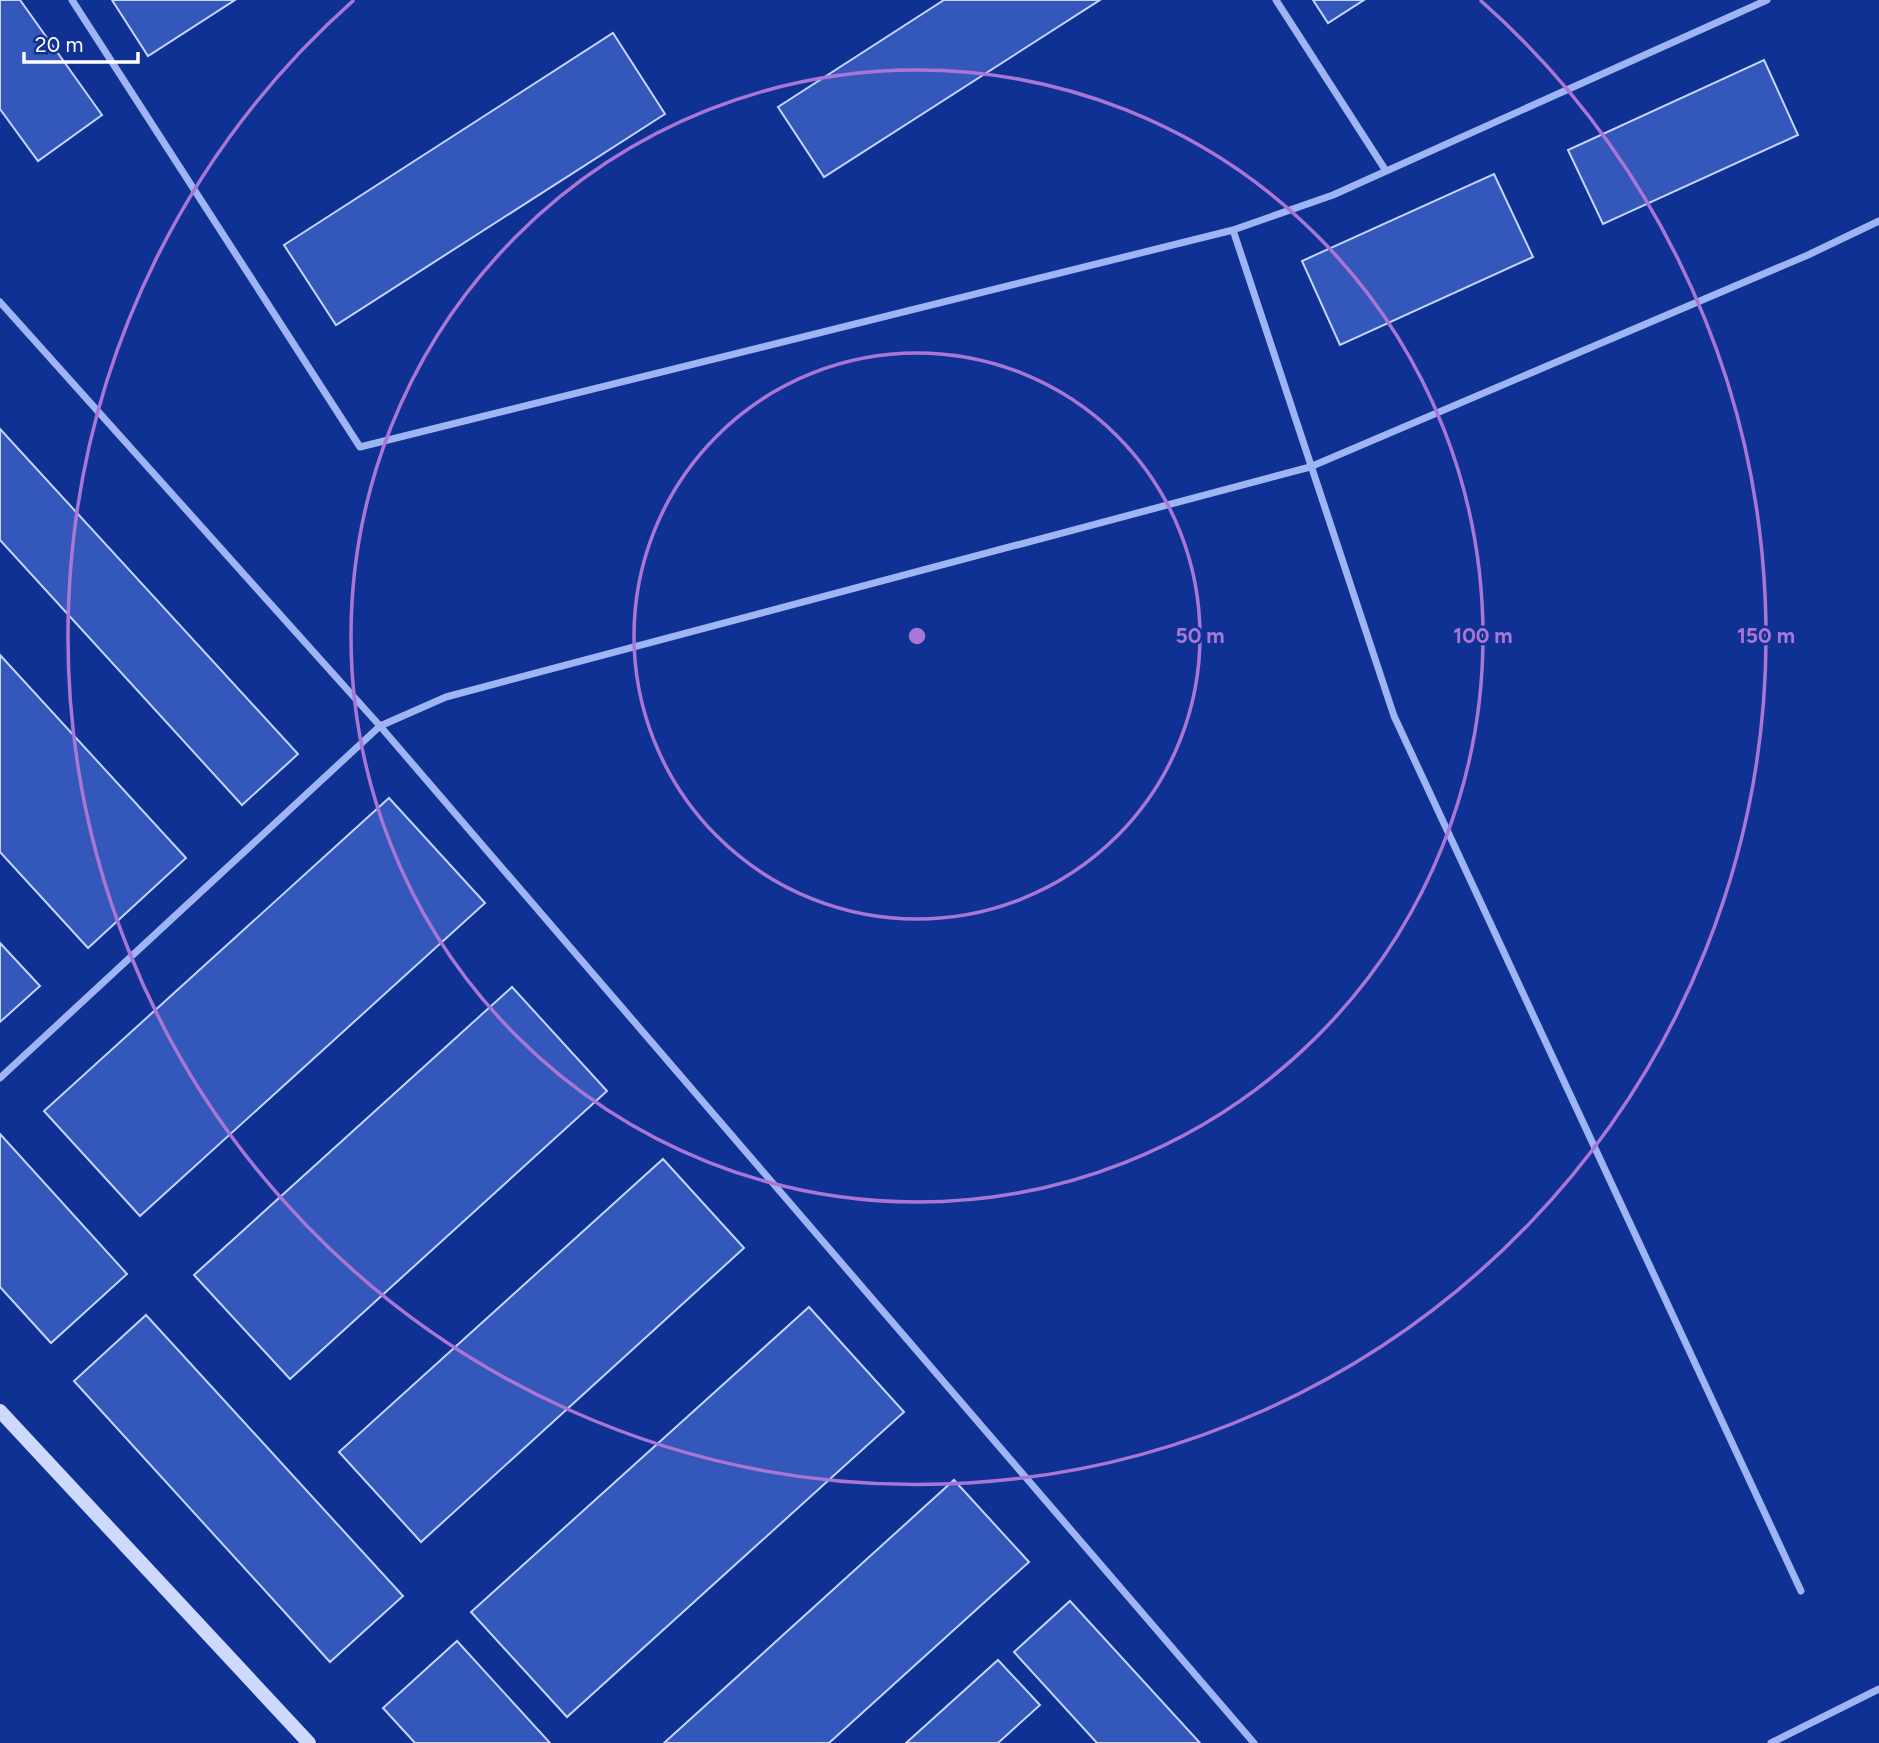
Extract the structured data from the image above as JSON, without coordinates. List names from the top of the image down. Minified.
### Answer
{"scale_bar":"20 m","rings":["50 m","100 m","150 m"]}
